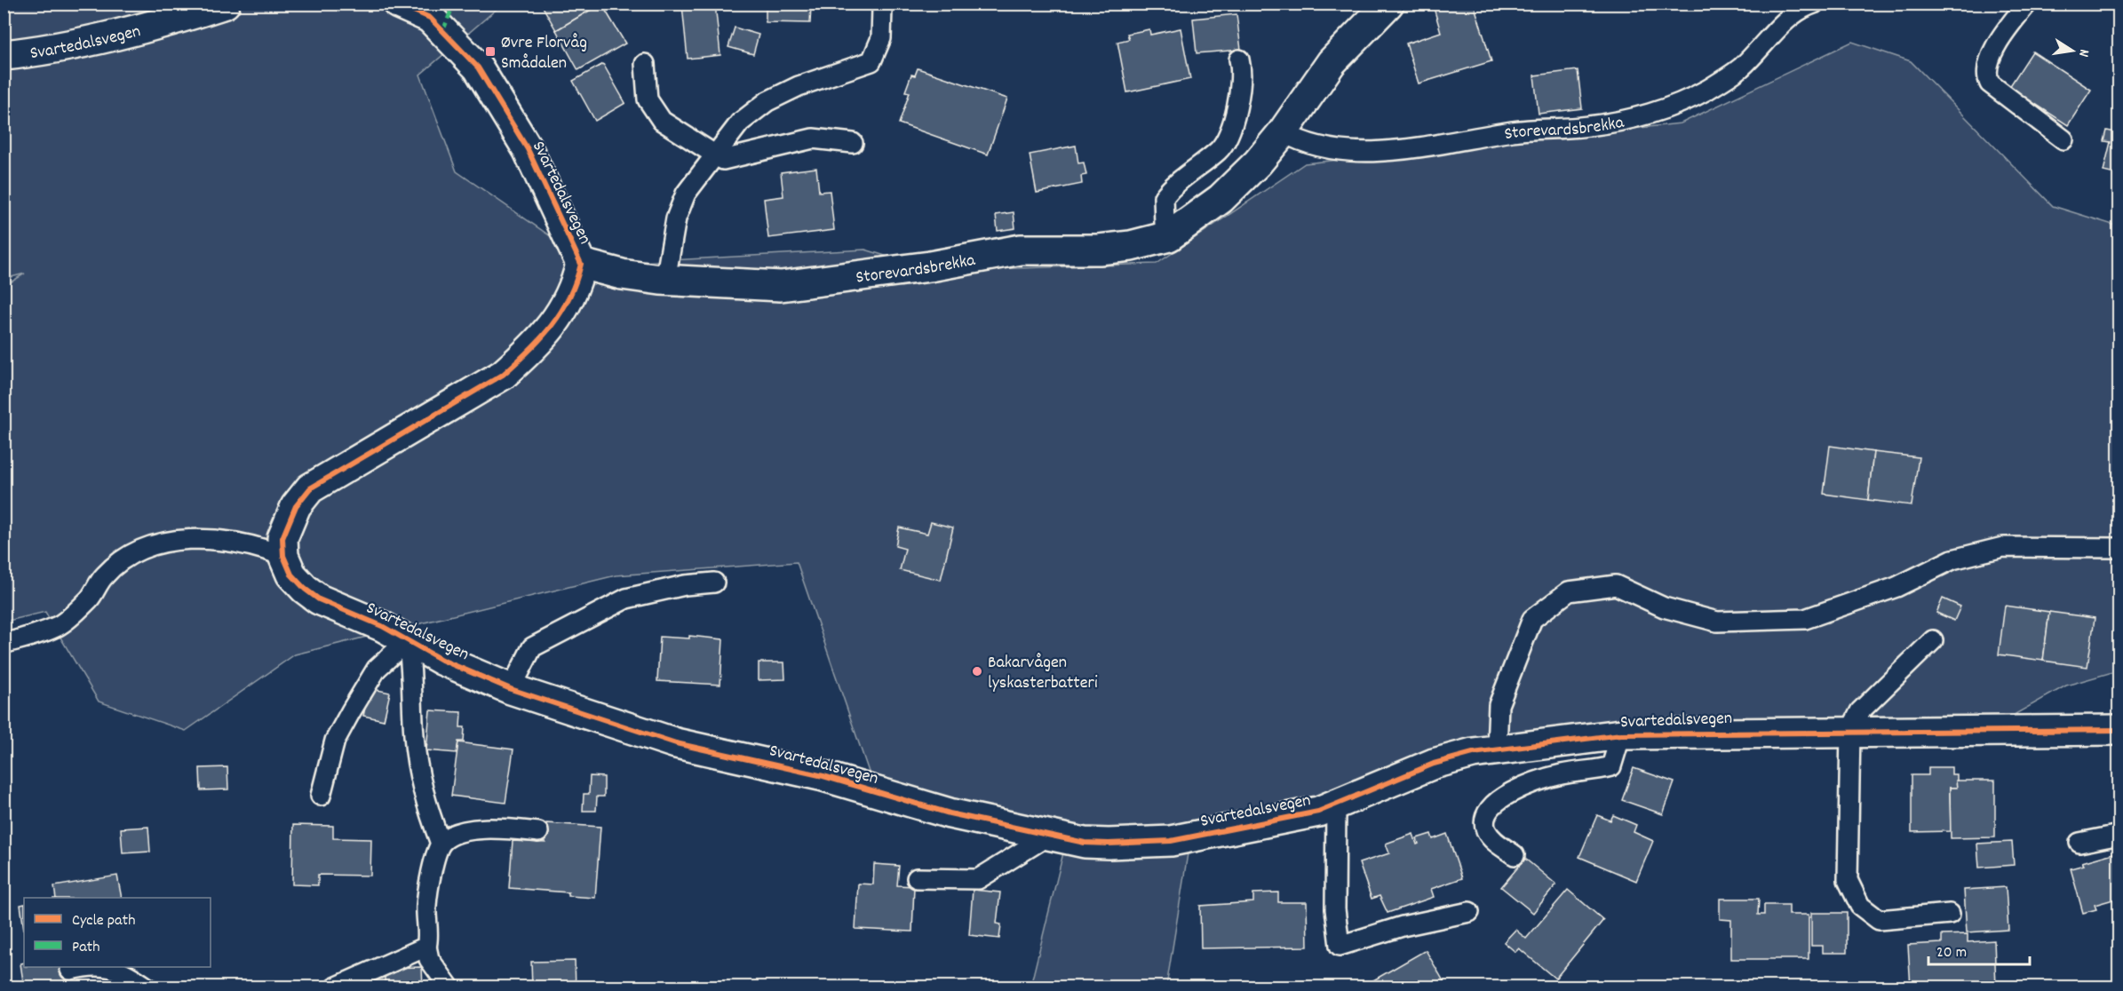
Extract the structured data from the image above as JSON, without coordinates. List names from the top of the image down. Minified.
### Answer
{"streets":{"street":["Svartedalsvegen","Storevardsbrekka"]},"crossings":[["Svartedalsvegen","Storevardsbrekka"]],"places":{"transit":["Øvre Florvåg Smådalen"],"other":["Bakarvågen lyskasterbatteri"]},"legend":["Cycle path","Path"],"scale_bar":"20 m","north":"right"}
